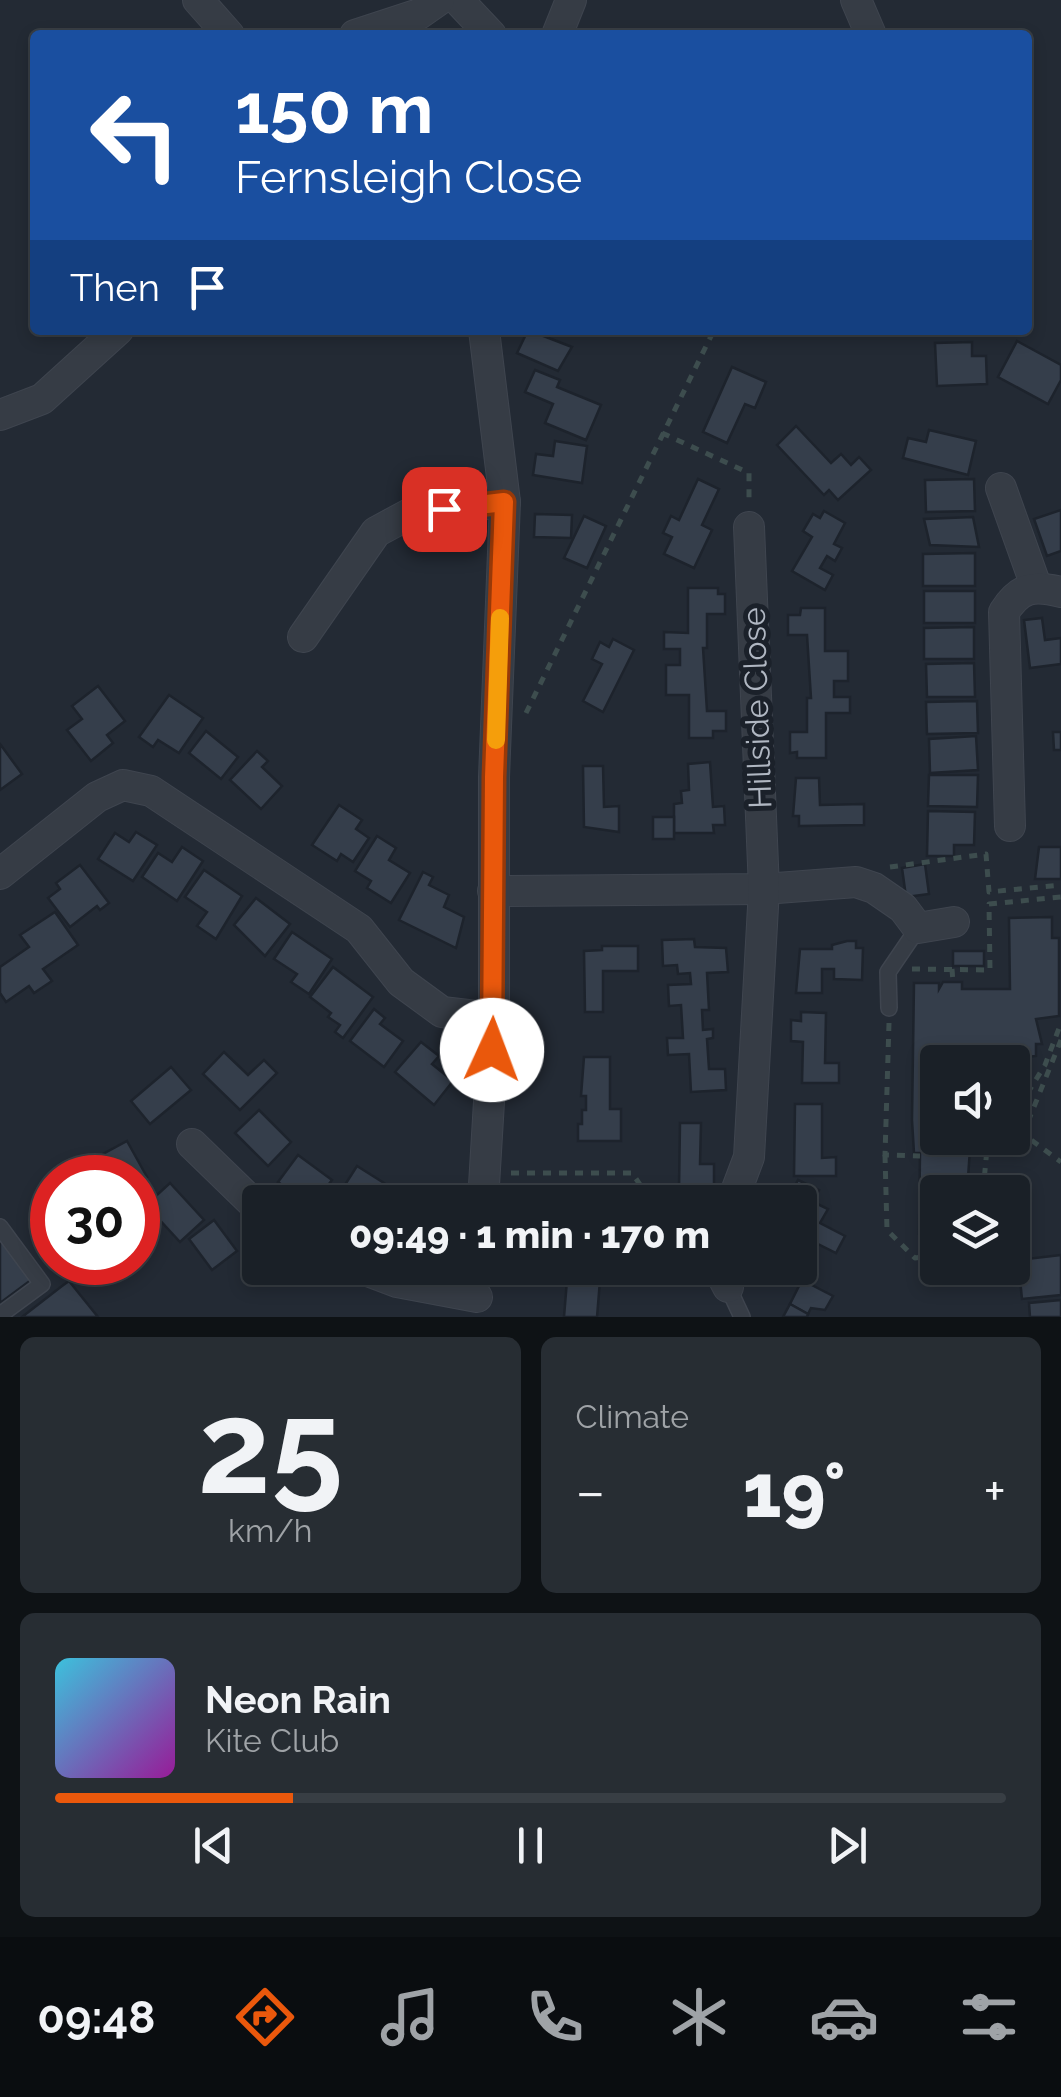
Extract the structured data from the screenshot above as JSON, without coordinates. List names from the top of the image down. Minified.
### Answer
{"streets":{"street":["Hillside Close"]},"page":{"turn":["150 m","Fernsleigh Close"],"then":"Then","limit":"30","trip":"09:49 · 1 min · 170 m","tile":[["25","km/h"],"Climate"],"heat":["−","19°","+"],"song":["Neon Rain","Kite Club"],"tabs":"09:48"}}
